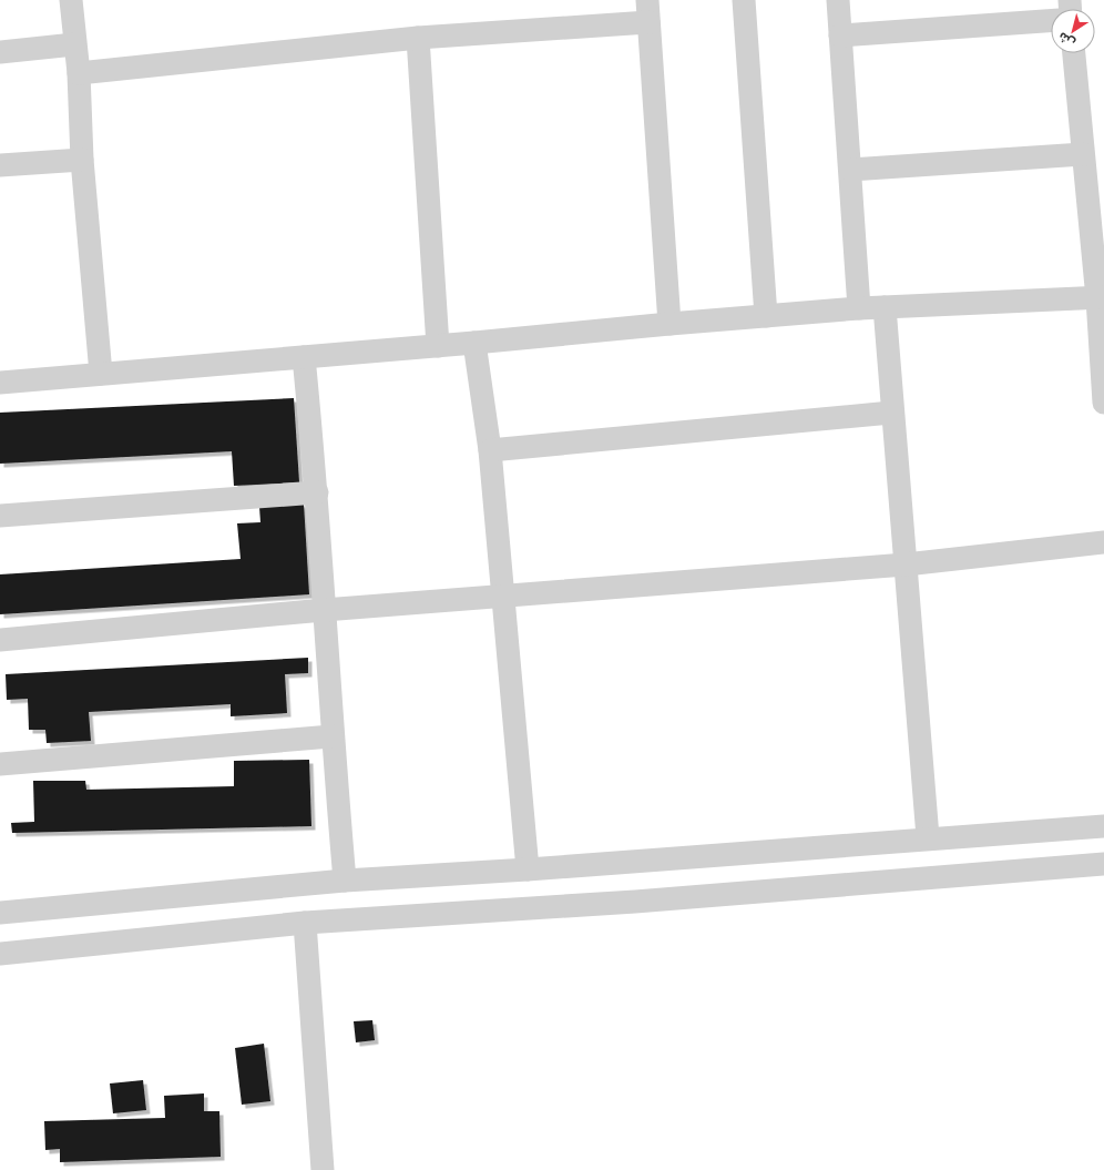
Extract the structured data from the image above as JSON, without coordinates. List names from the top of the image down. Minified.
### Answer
{"north":"bottom left"}
